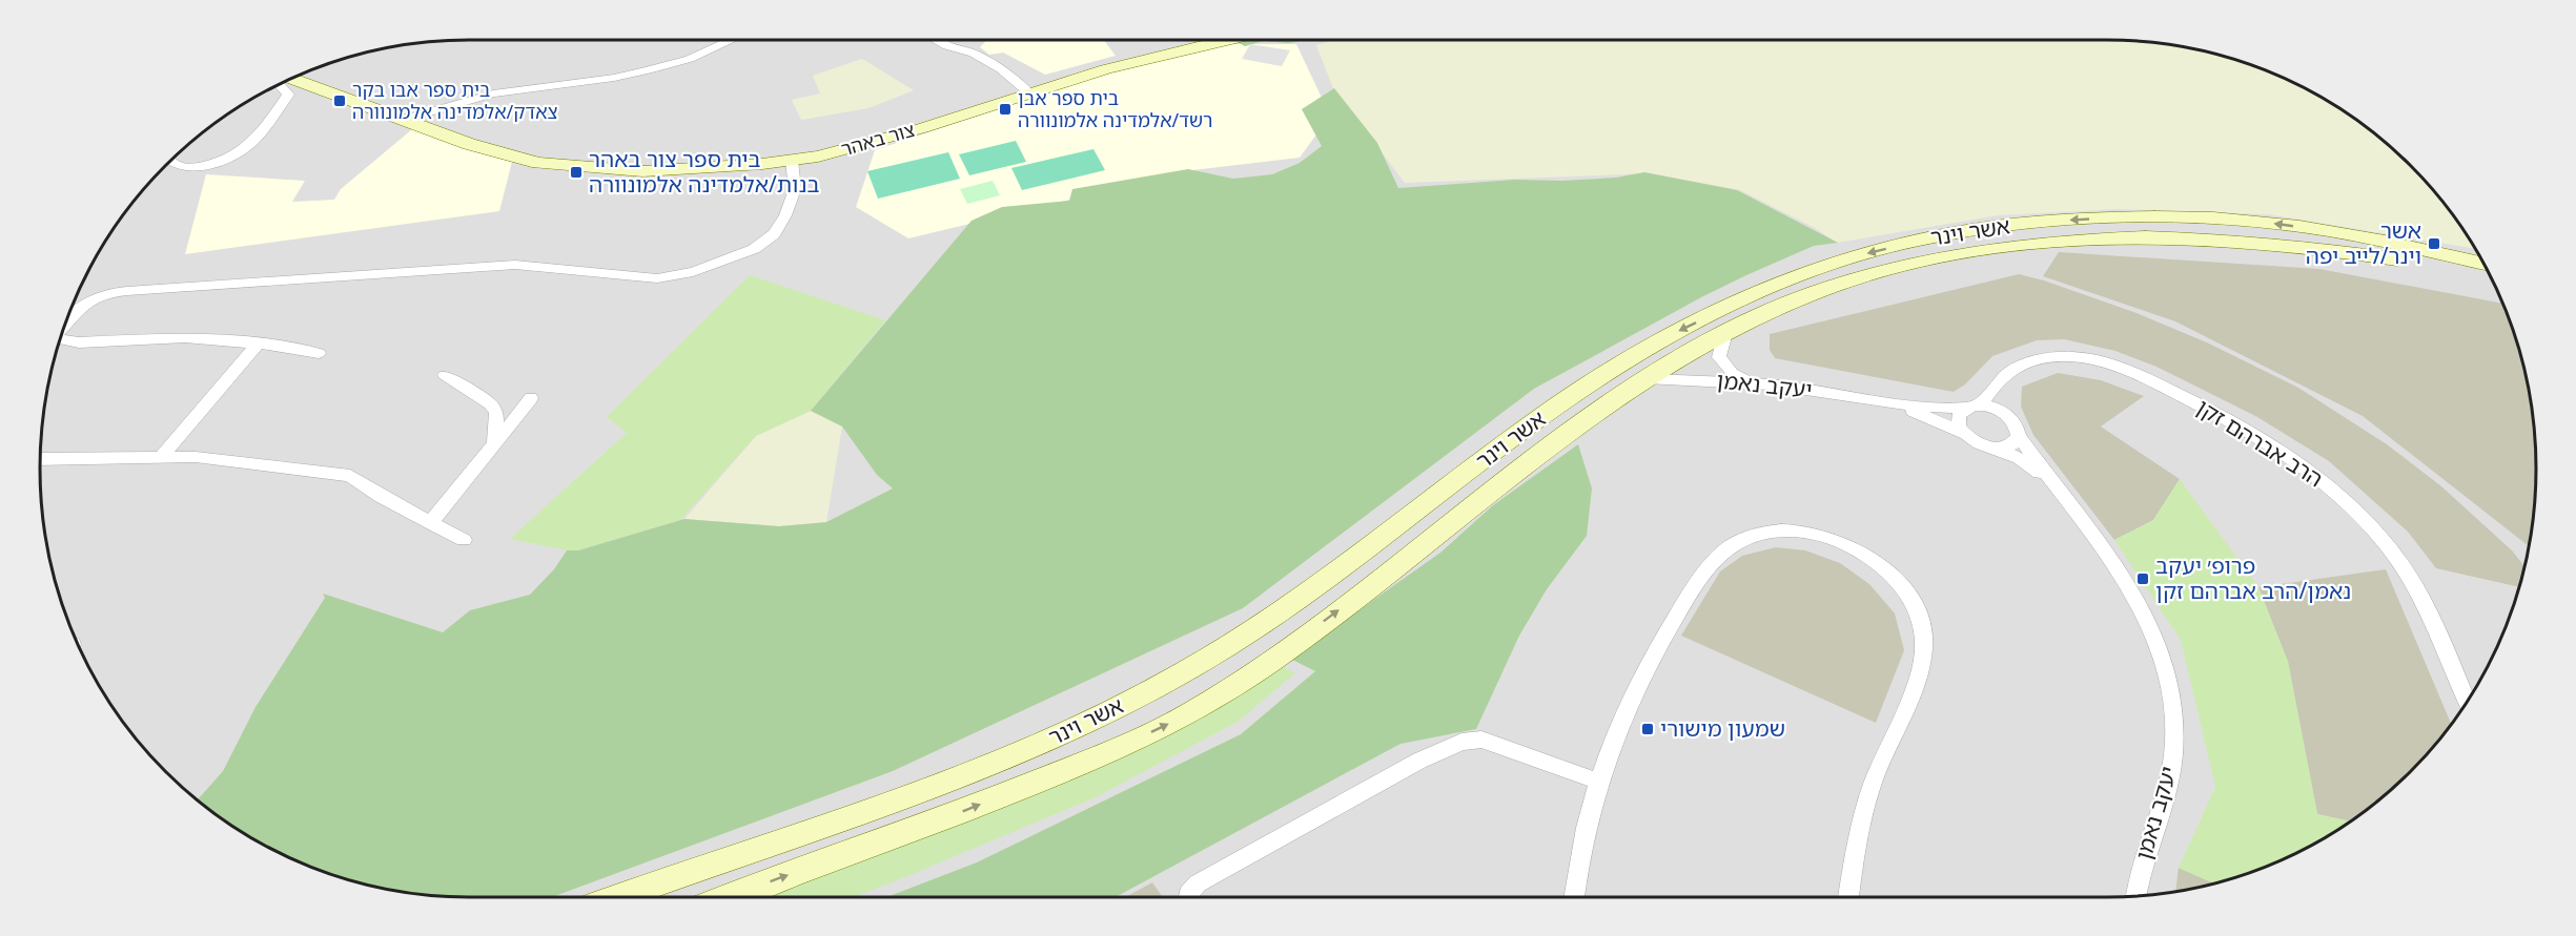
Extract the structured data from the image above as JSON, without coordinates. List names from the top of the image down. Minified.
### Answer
{"streets":{"main road":["צור באהר","אשר וינר"],"street":["יעקב נאמן","הרב אברהם זקן"]},"crossings":[["אשר וינר","יעקב נאמן"],["יעקב נאמן","הרב אברהם זקן"]],"places":{"transit":["בית ספר אבו בקר צאדק/אלמדינה אלמונוורה","בית ספר אבן רשד/אלמדינה אלמונוורה","בית ספר צור באהר בנות/אלמדינה אלמונוורה","אשר וינר/לייב יפה","פרופ׳ יעקב נאמן/הרב אברהם זקן","שמעון מישורי"]}}
